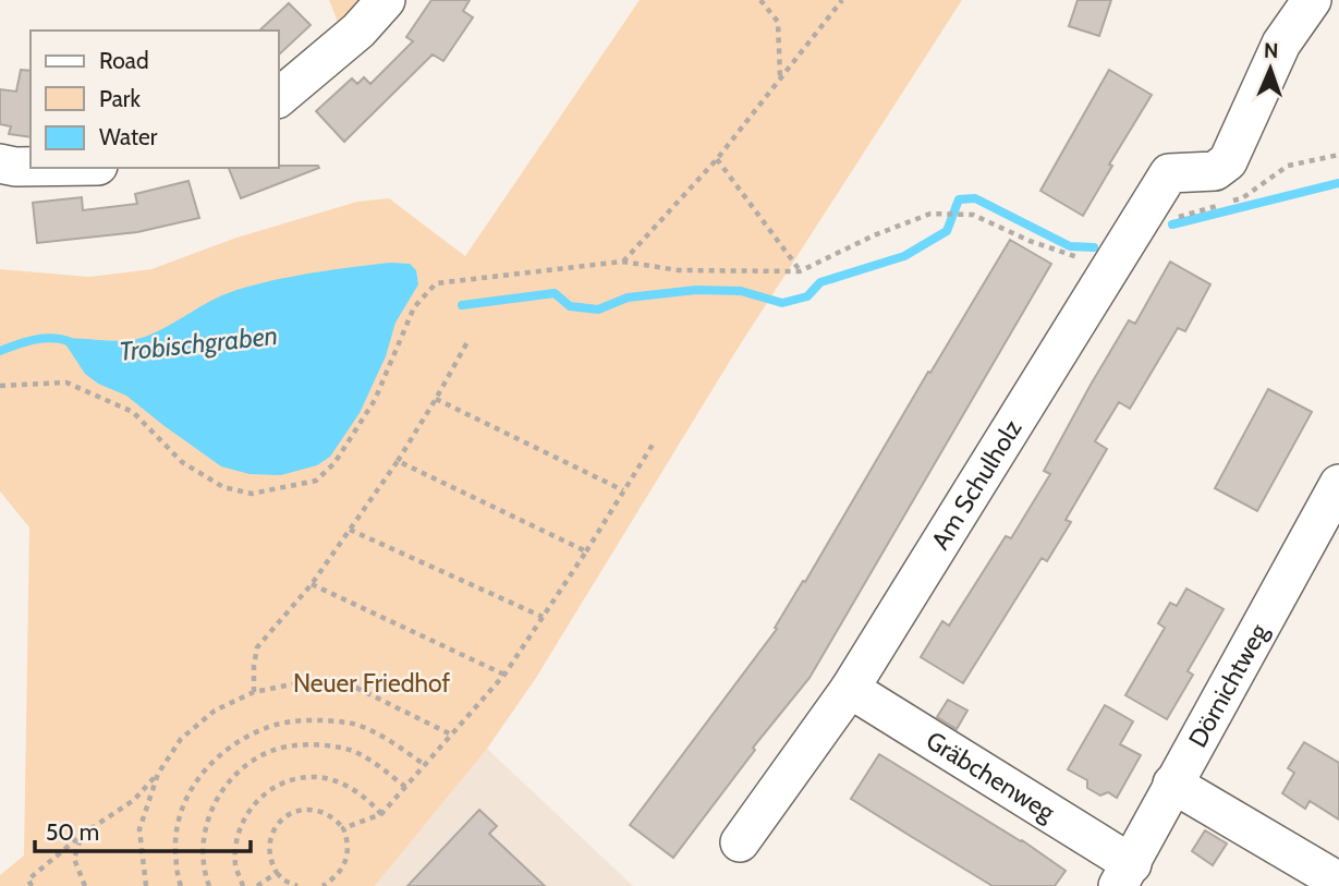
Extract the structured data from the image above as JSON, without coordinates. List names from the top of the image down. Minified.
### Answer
{"streets":{"street":["Am Schulholz","Dörnichtweg","Gräbchenweg"]},"crossings":[["Am Schulholz","Gräbchenweg"],["Dörnichtweg","Gräbchenweg"]],"water":["Trobischgraben"],"parks":["Neuer Friedhof"],"legend":["Road","Park","Water"],"scale_bar":"50 m","north":"top"}
